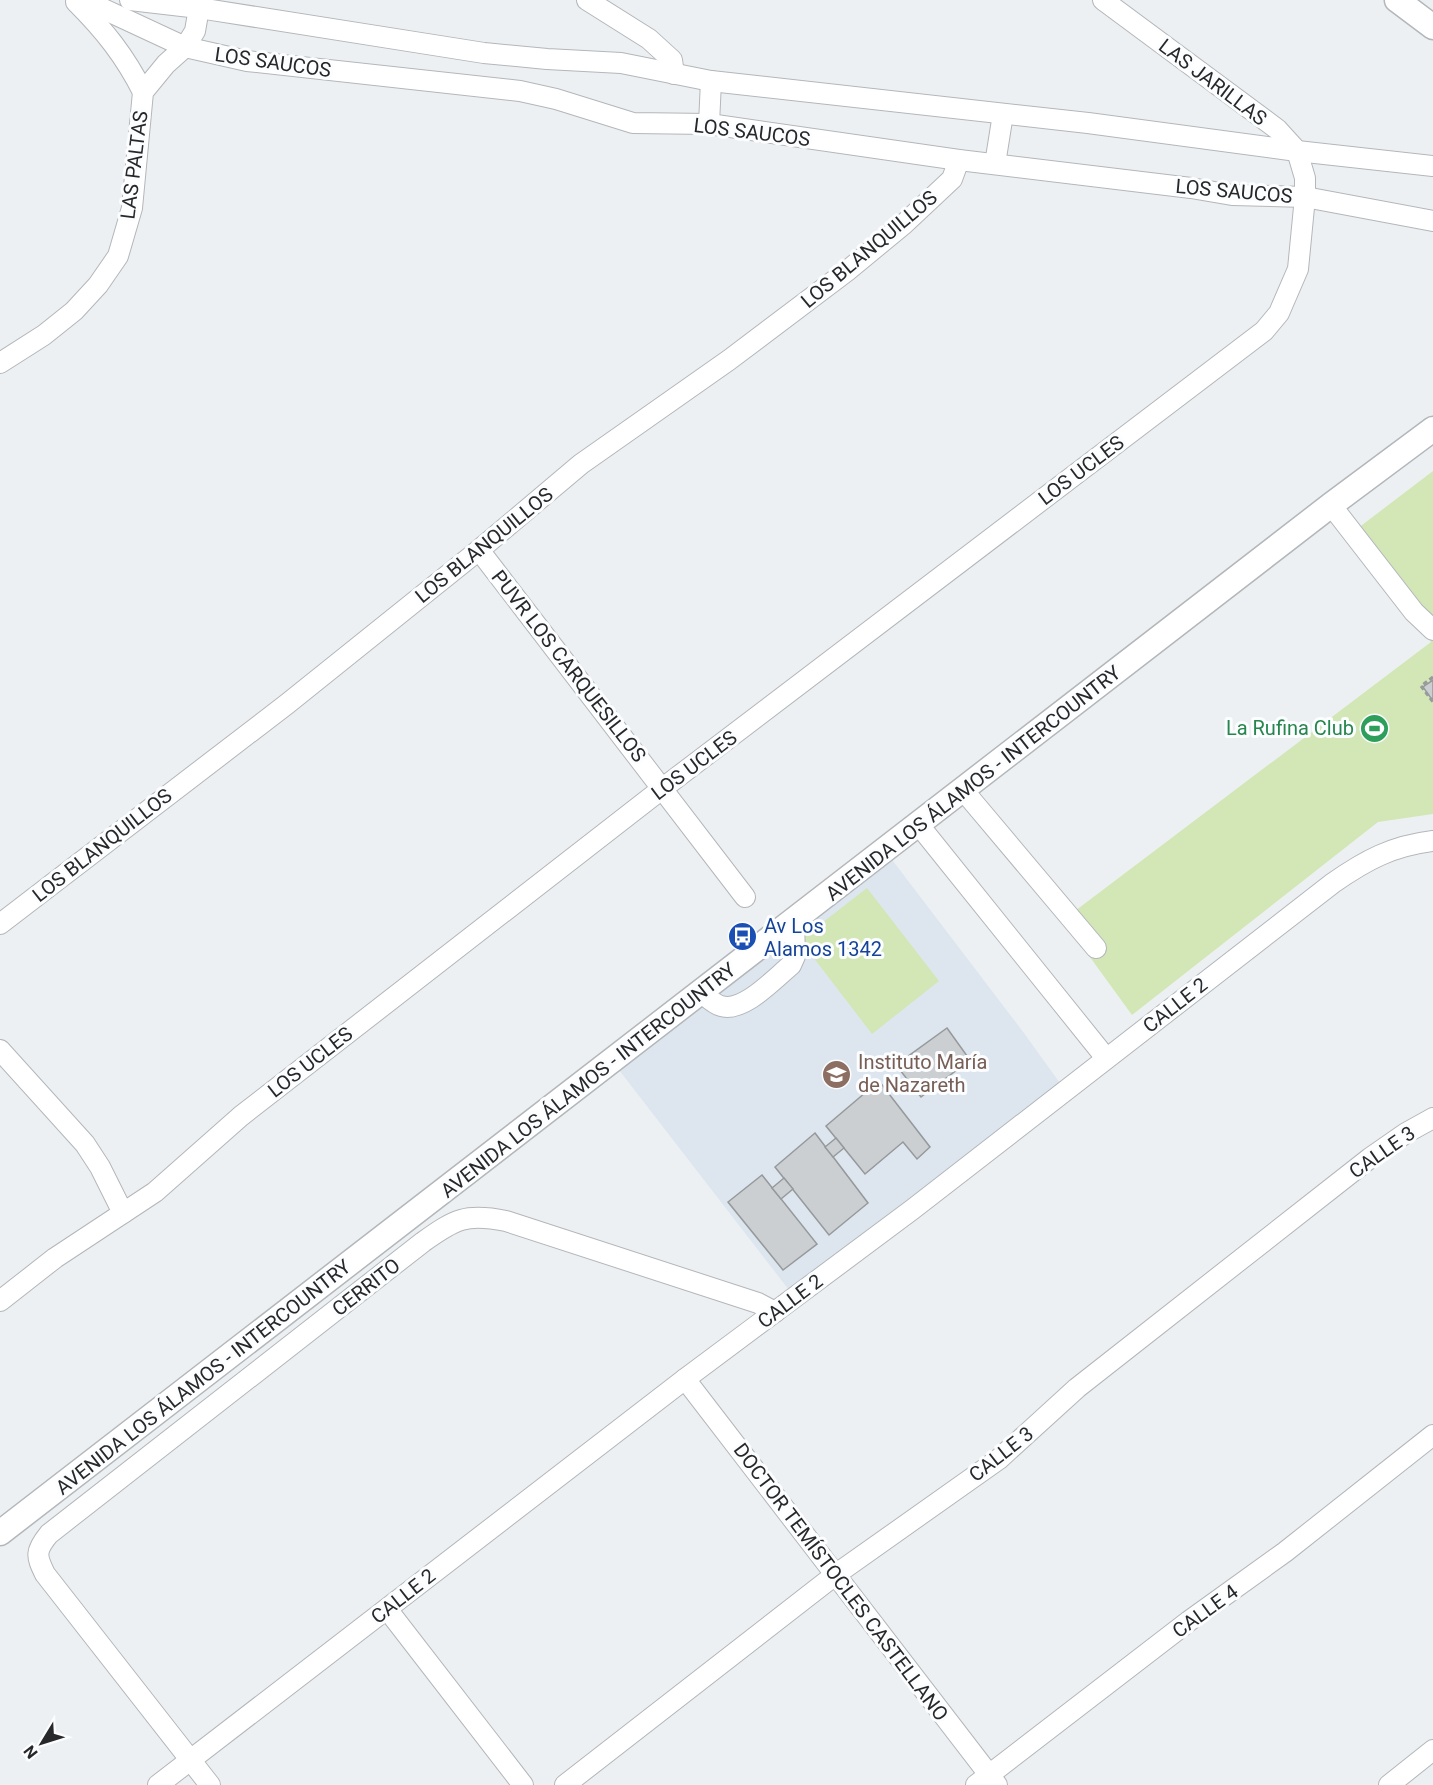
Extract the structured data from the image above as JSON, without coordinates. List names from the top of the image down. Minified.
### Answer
{"streets":{"main road":["AVENIDA LOS ÁLAMOS - INTERCOUNTRY"],"street":["LOS SAUCOS","LAS JARILLAS","LAS PALTAS","LOS BLANQUILLOS","LOS UCLES","PUVR LOS CARQUESILLOS","CALLE 2","CALLE 3","CERRITO","DOCTOR TEMÍSTOCLES CASTELLANO","CALLE 4"]},"crossings":[["LOS SAUCOS","LAS JARILLAS"],["LOS SAUCOS","LAS PALTAS"],["LOS SAUCOS","LOS BLANQUILLOS"],["LOS SAUCOS","LOS UCLES"],["LAS JARILLAS","LOS UCLES"],["LOS BLANQUILLOS","PUVR LOS CARQUESILLOS"],["LOS UCLES","PUVR LOS CARQUESILLOS"],["CALLE 2","CERRITO"],["CALLE 2","DOCTOR TEMÍSTOCLES CASTELLANO"],["CALLE 3","DOCTOR TEMÍSTOCLES CASTELLANO"],["DOCTOR TEMÍSTOCLES CASTELLANO","CALLE 4"]],"places":{"sports":["La Rufina Club"],"bus stop":["Av Los Alamos 1342"],"school or university":["Instituto María de Nazareth"]},"north":"bottom left"}
